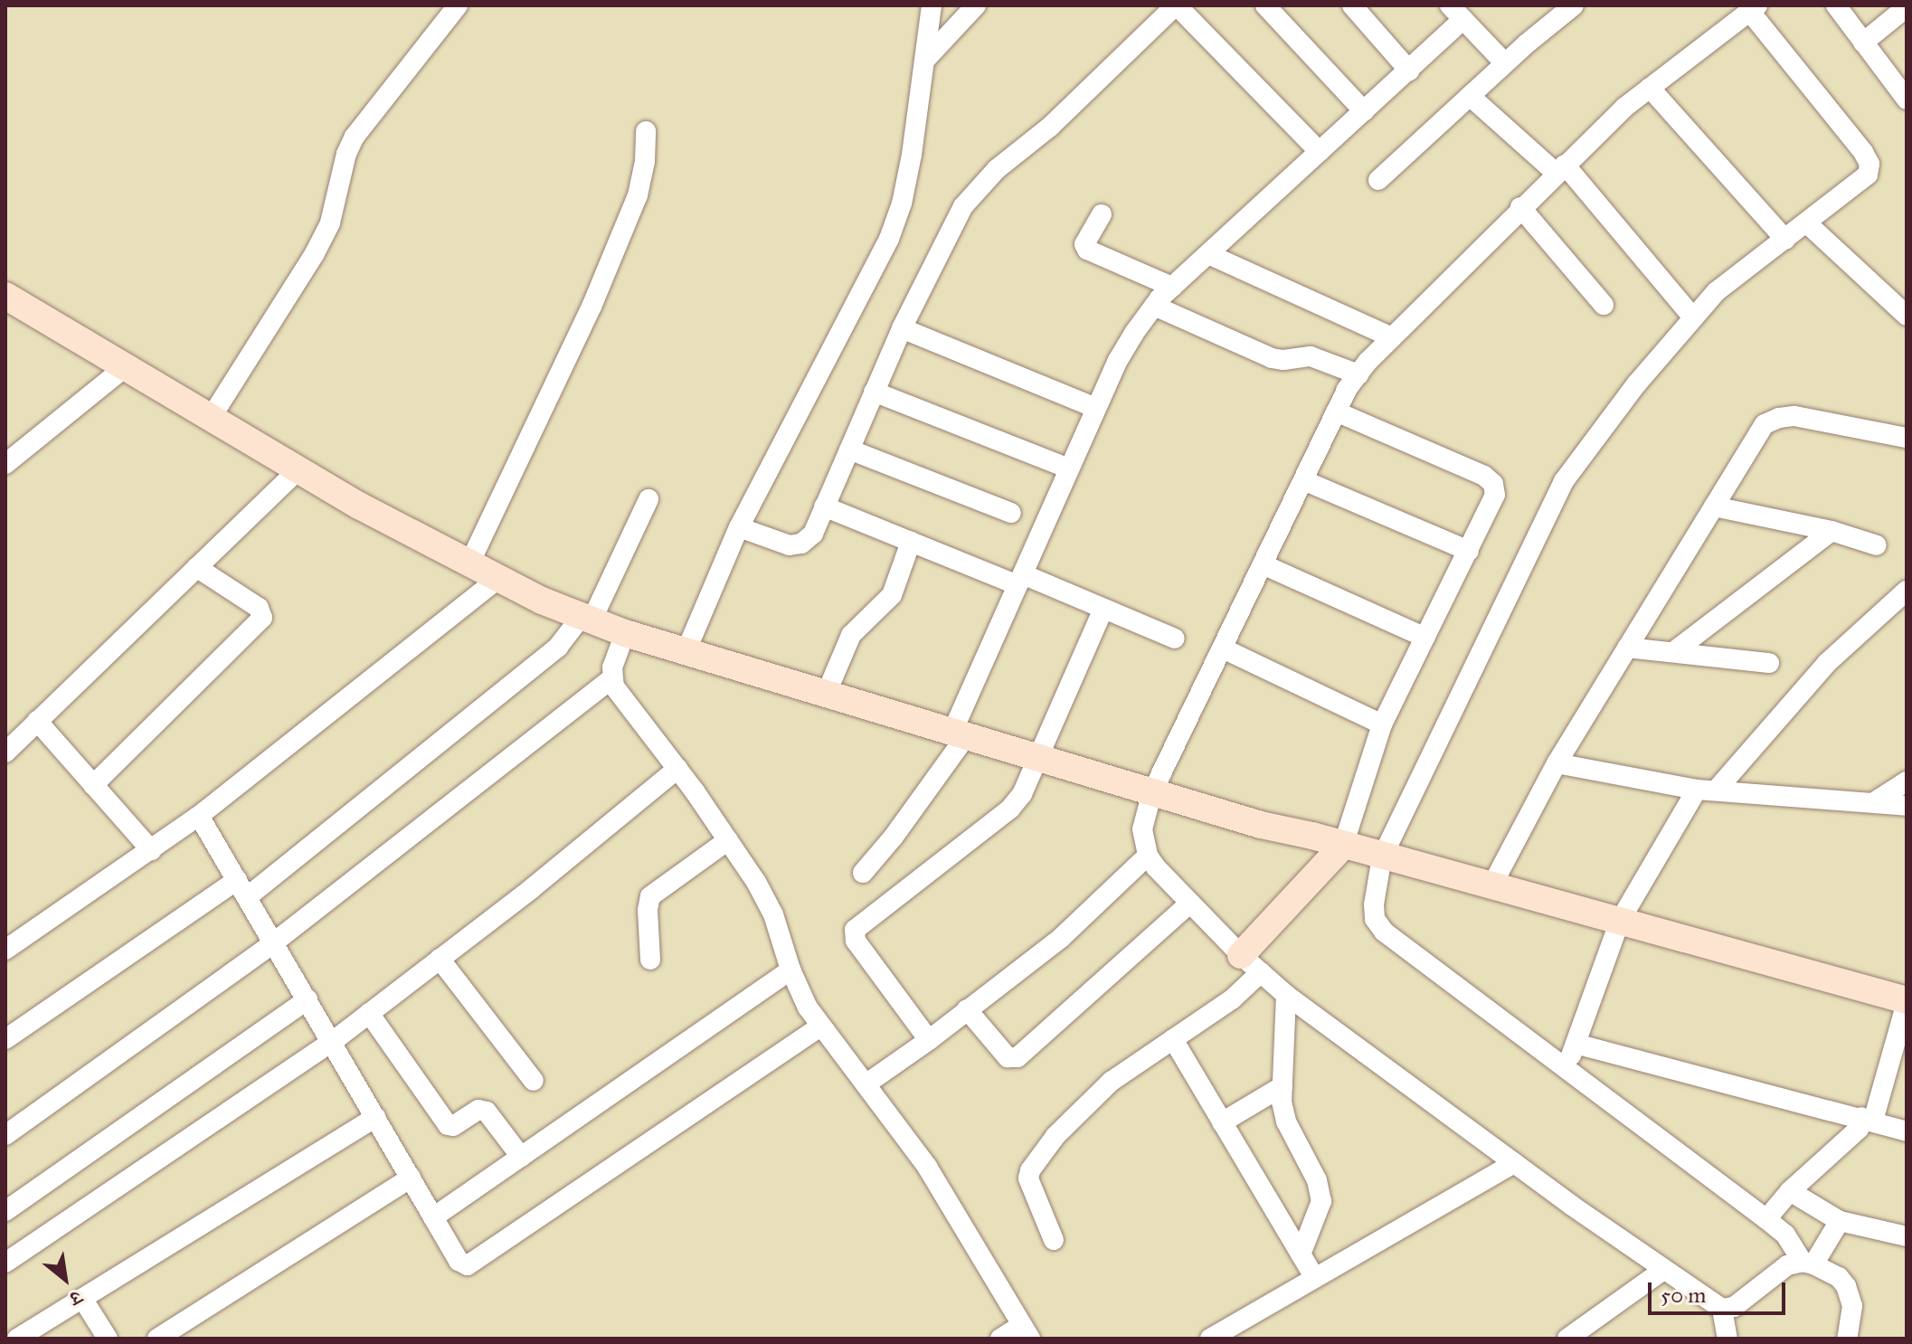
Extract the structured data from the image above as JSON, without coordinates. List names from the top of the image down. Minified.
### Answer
{"scale_bar":"50 m","north":"bottom right"}
